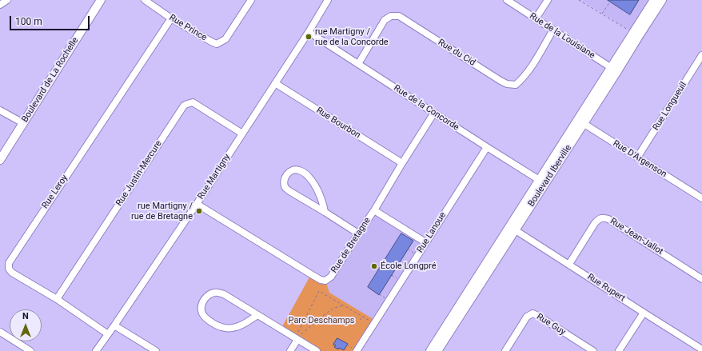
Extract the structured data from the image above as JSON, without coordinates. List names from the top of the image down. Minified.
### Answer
{"streets":{"street":["Rue Prince","Rue de la Louisiane","Rue du Cid","Boulevard de La Rochelle","Rue Longueuil","Rue de la Concorde","Rue Bourbon","Rue D'Argenson","Rue Justin-Mercure","Boulevard Iberville","Rue Martigny","Rue Leroy","Rue Lanoue","Rue Jean-Jallot","Rue de Bretagne","Rue Rupert","Rue Guy"]},"crossings":[["Rue Prince","Rue Leroy"],["Rue de la Louisiane","Rue du Cid"],["Rue de la Louisiane","Boulevard Iberville"],["Rue du Cid","Rue de la Concorde"],["Rue Longueuil","Rue D'Argenson"],["Rue de la Concorde","Boulevard Iberville"],["Rue de la Concorde","Rue Martigny"],["Rue de la Concorde","Rue Lanoue"],["Rue de la Concorde","Rue de Bretagne"],["Rue Bourbon","Rue Martigny"],["Rue Bourbon","Rue de Bretagne"],["Rue D'Argenson","Boulevard Iberville"],["Rue Justin-Mercure","Rue Martigny"],["Rue Justin-Mercure","Rue Leroy"],["Boulevard Iberville","Rue Rupert"],["Rue Martigny","Rue Leroy"],["Rue Martigny","Rue de Bretagne"],["Rue Jean-Jallot","Rue Rupert"]],"parks":["Parc Deschamps"],"places":["rue Martigny / rue de la Concorde","rue Martigny / rue de Bretagne","École Longpré"],"scale_bar":"100 m","north":"top"}
